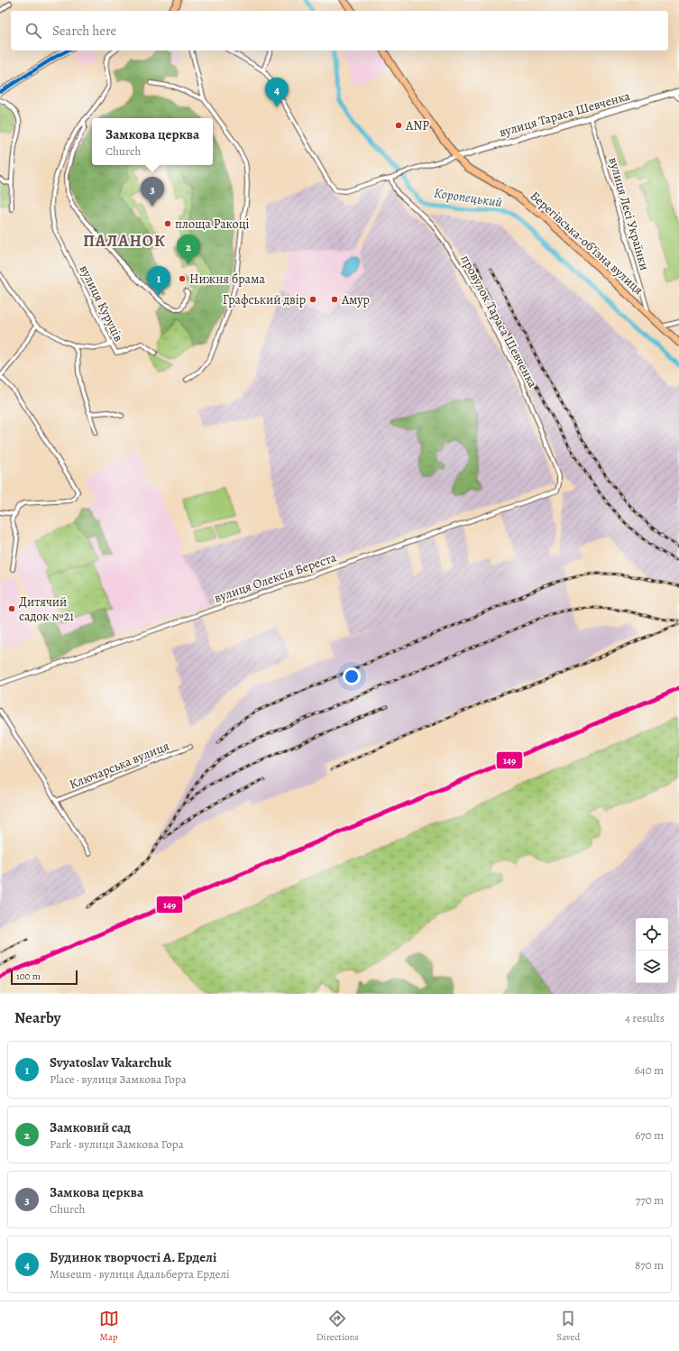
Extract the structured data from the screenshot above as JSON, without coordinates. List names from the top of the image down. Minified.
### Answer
{"streets":{"highway":["Берегівська-обʼїзна вулиця"],"street":["вулиця Тараса Шевченка","вулиця Лесі Українки","вулиця Куруців","провулок Тараса Шевченка","вулиця Олексія Береста","Ключарська вулиця"]},"crossings":[["вулиця Тараса Шевченка","вулиця Лесі Українки"],["вулиця Тараса Шевченка","Берегівська-обʼїзна вулиця"],["вулиця Лесі Українки","Берегівська-обʼїзна вулиця"],["провулок Тараса Шевченка","вулиця Олексія Береста"]],"districts":["ПАЛАНОК"],"water":["Коропецький"],"places":["ANP","площа Ракоці","Нижня брама","Графський двір","Амур","Дитячий садок №21"],"lines":["transit line 3","transit line 149"],"scale_bar":"100 m","page":{"search":"Search here","pins":["4","3","2","1"],"popup":["Замкова церква","Church"],"scale":"100 m","heading":["Nearby","4 results"],"list":[{"mark":"1","name":"Svyatoslav Vakarchuk","note":"Place · вулиця Замкова Гора","value":"640 m"},{"mark":"2","name":"Замковий сад","note":"Park · вулиця Замкова Гора","value":"670 m"},{"mark":"3","name":"Замкова церква","note":"Church","value":"770 m"},{"mark":"4","name":"Будинок творчості А. Ерделі","note":"Museum · вулиця Адальберта Ерделі","value":"870 m"}],"nav":["Map","Directions","Saved"]}}
